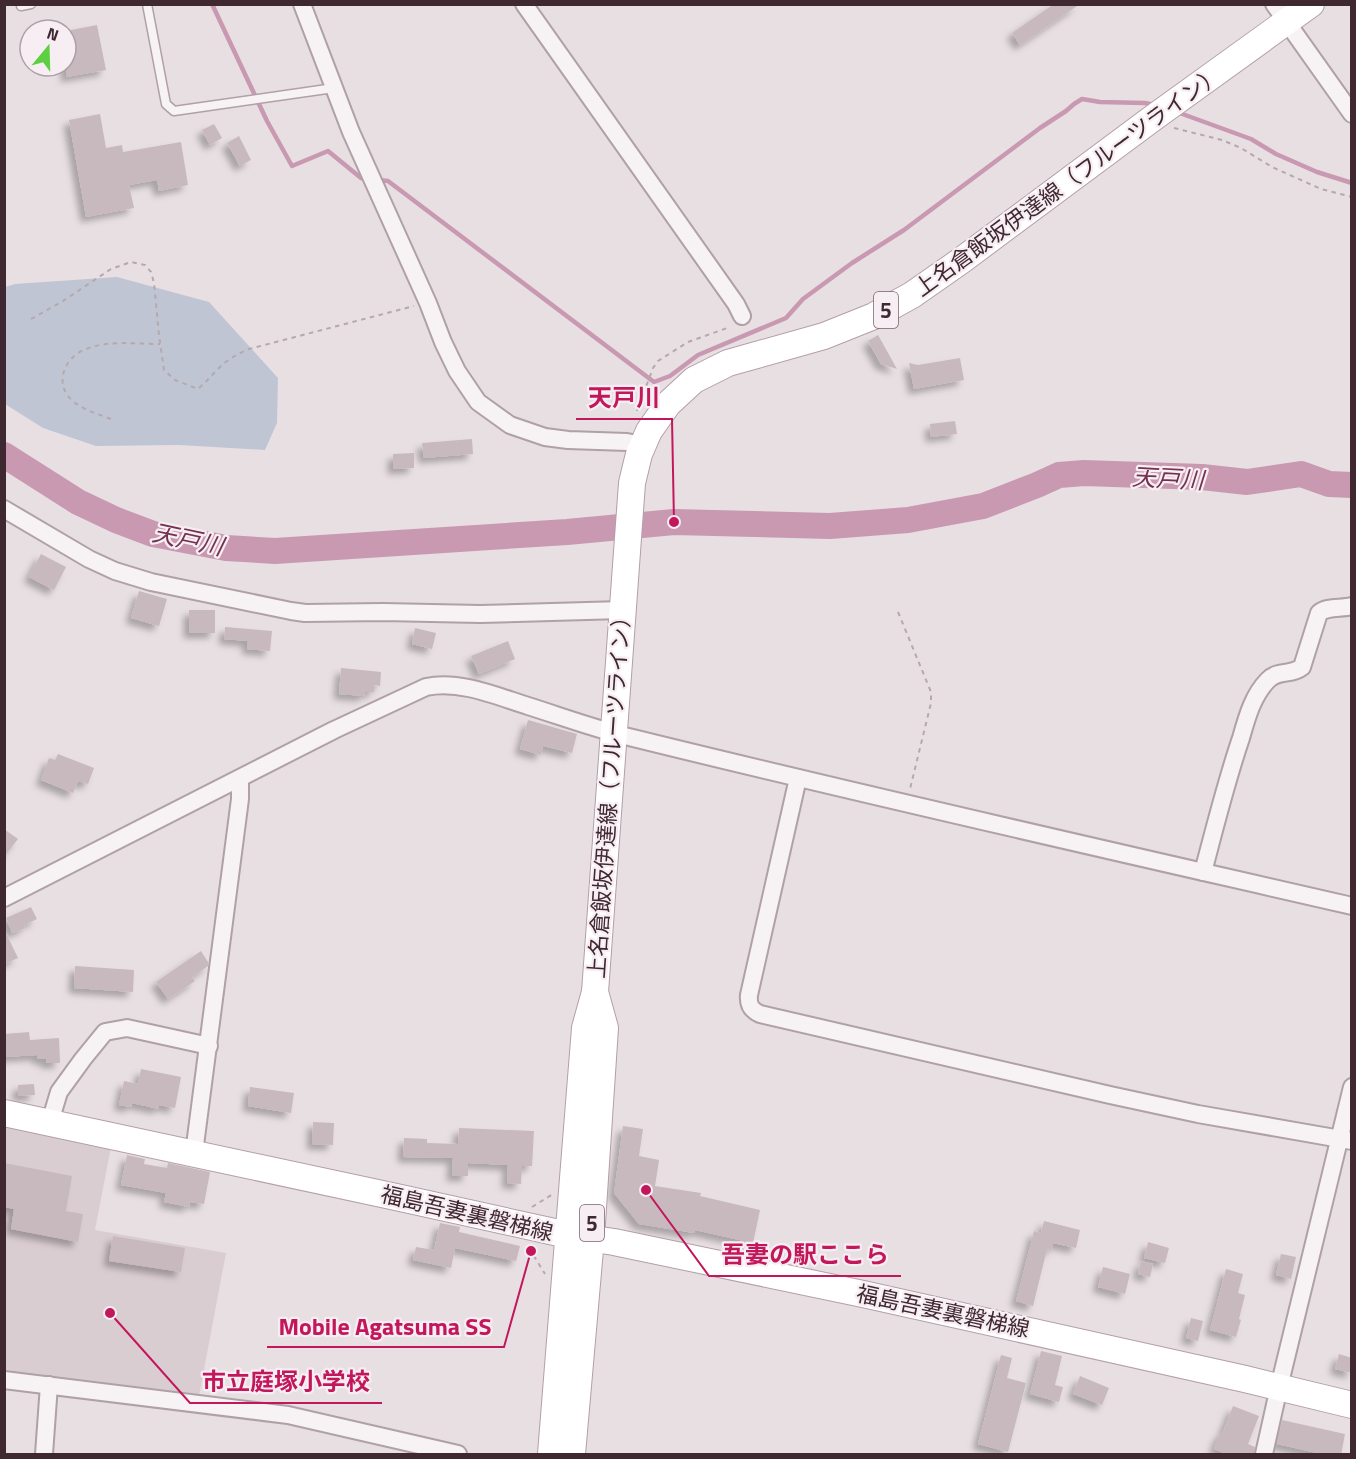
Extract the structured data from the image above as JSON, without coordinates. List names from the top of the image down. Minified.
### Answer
{"streets":{"main road":["上名倉飯坂伊達線（フルーツライン）","5","福島吾妻裏磐梯線"]},"crossings":[["上名倉飯坂伊達線（フルーツライン）","福島吾妻裏磐梯線"]],"water":["天戸川"],"places":["天戸川","吾妻の駅ここら","Mobile Agatsuma SS","市立庭塚小学校"],"north":"top"}
